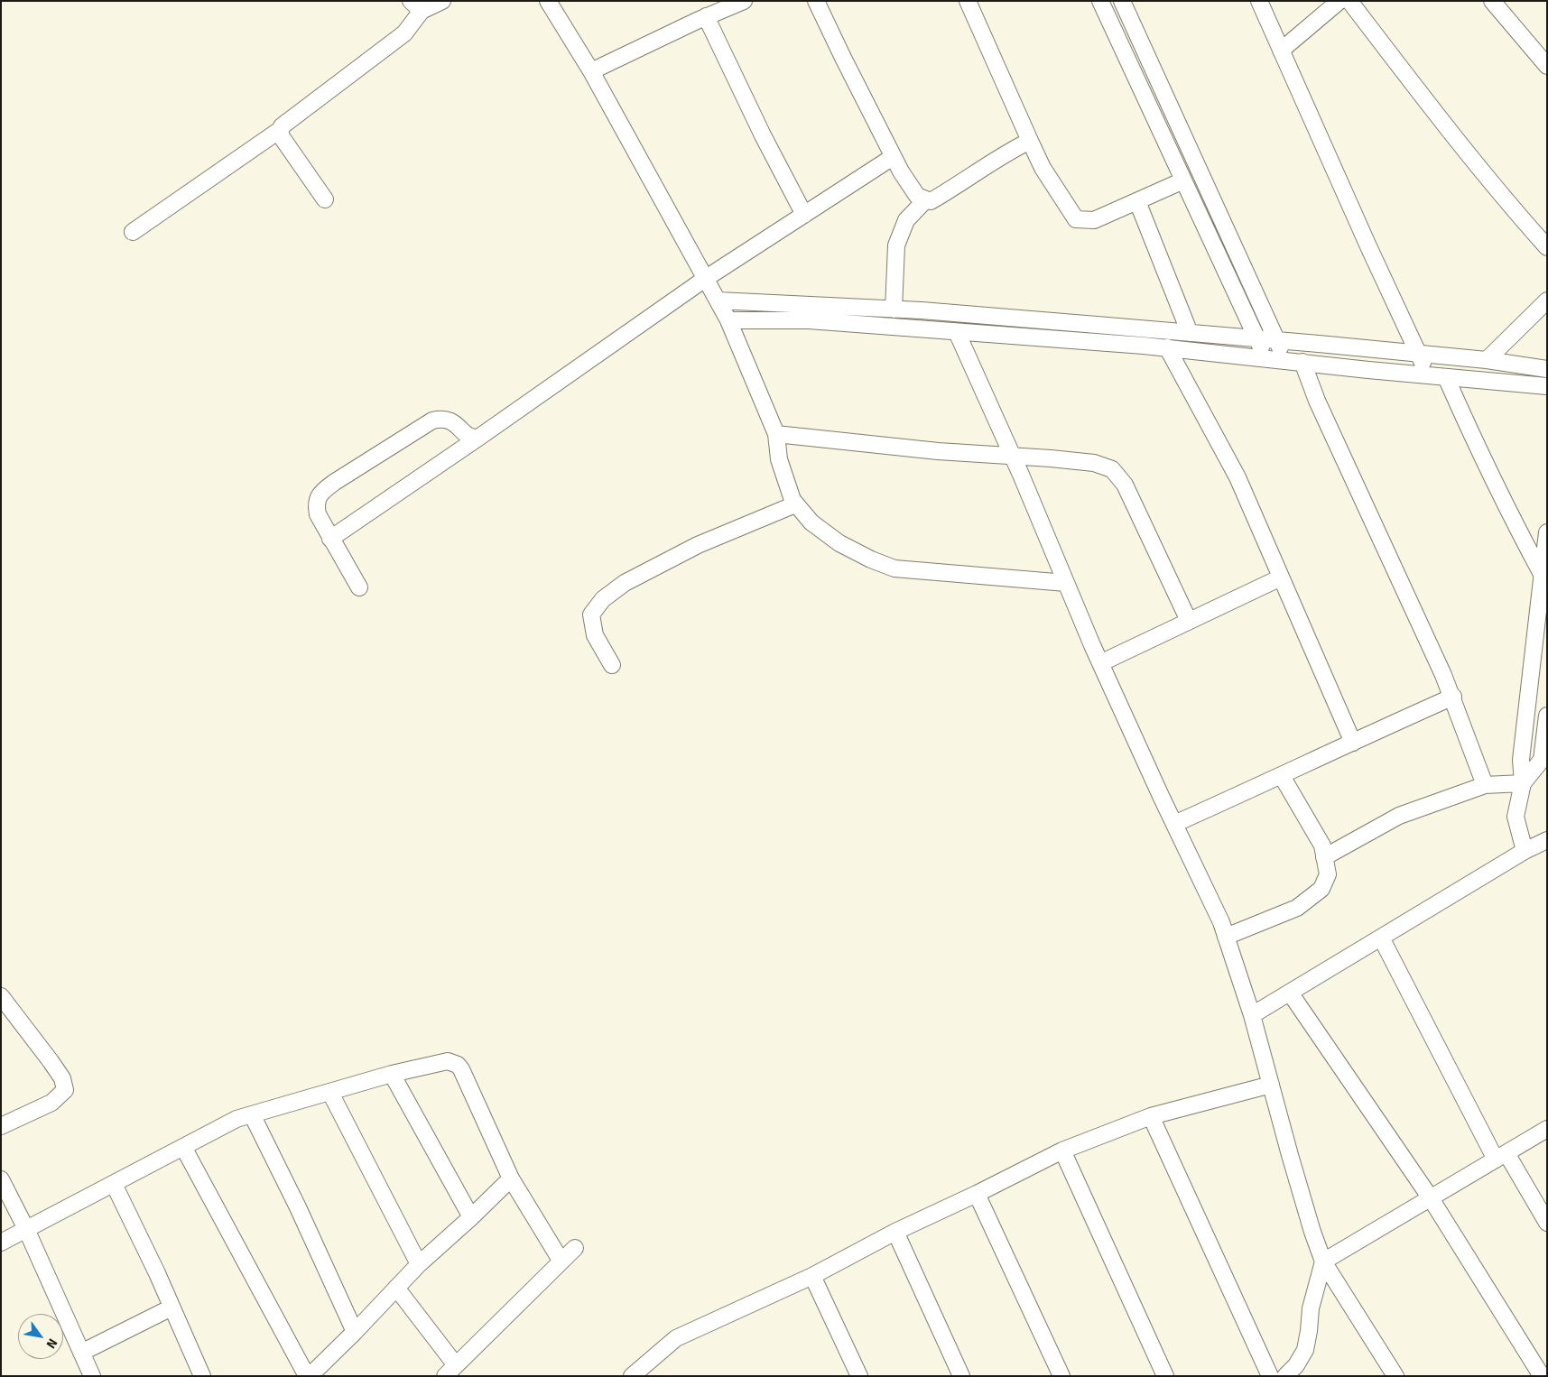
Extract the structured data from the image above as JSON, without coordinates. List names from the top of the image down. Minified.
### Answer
{"north":"bottom right"}
